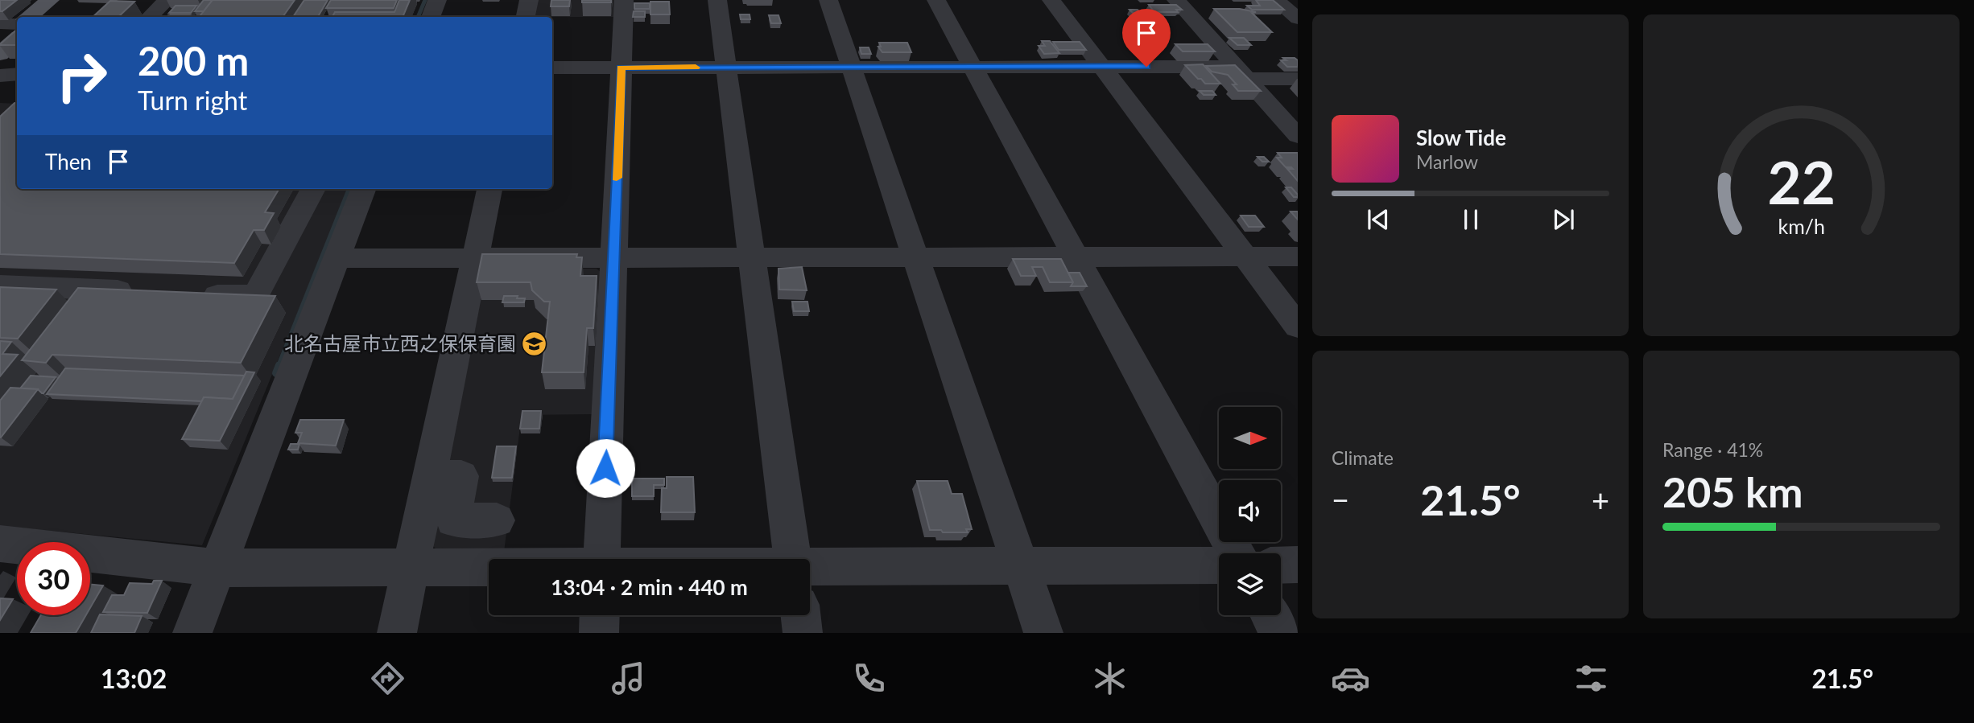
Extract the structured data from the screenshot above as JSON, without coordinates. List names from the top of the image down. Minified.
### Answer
{"places":{"school or university":["北名古屋市立西之保保育園"]},"north":"right","page":{"turn":["200 m","Turn right"],"song":["Slow Tide","Marlow"],"then":"Then","tile":["Climate",["Range · 41%","205 km"]],"heat":["−","21.5°","+"],"limit":"30","trip":"13:04 · 2 min · 440 m","tabs":["13:02","21.5°"],"gauge":["22","km/h"]}}
